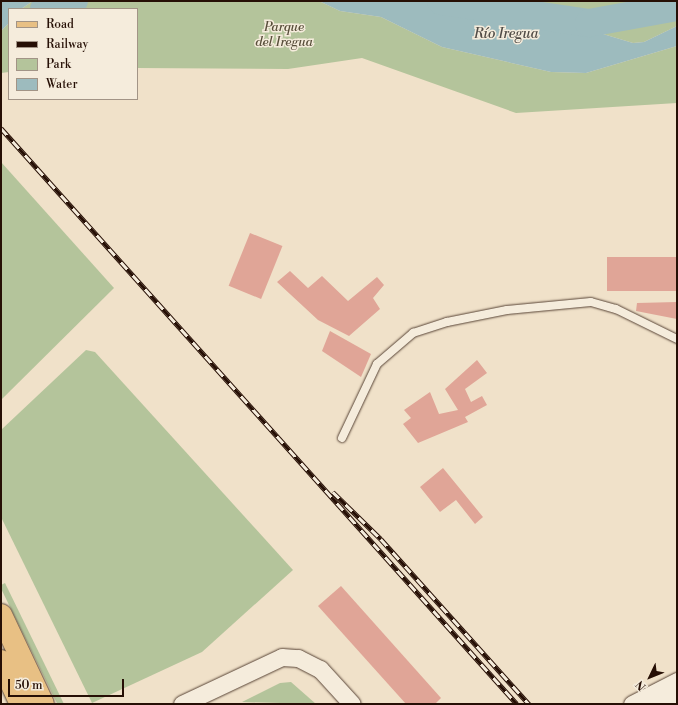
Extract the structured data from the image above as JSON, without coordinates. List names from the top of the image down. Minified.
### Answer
{"water":["Río Iregua"],"parks":["Parque del Iregua"],"legend":["Road","Railway","Park","Water"],"scale_bar":"50 m","north":"bottom left"}
